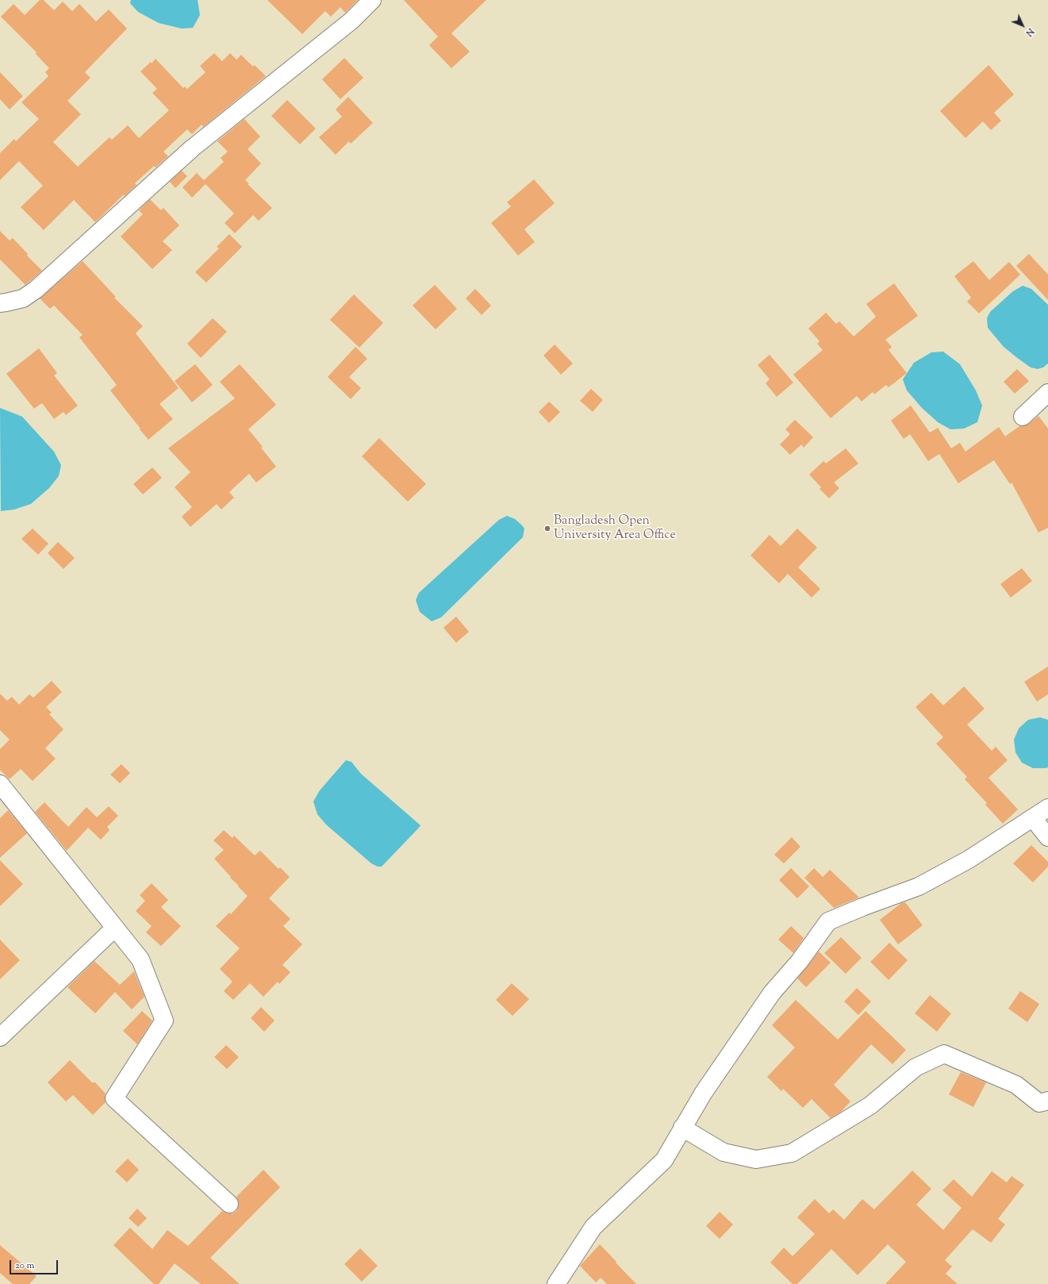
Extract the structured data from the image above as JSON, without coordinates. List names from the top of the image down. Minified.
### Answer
{"places":["Bangladesh Open University Area Office"],"scale_bar":"20 m","north":"bottom right"}
